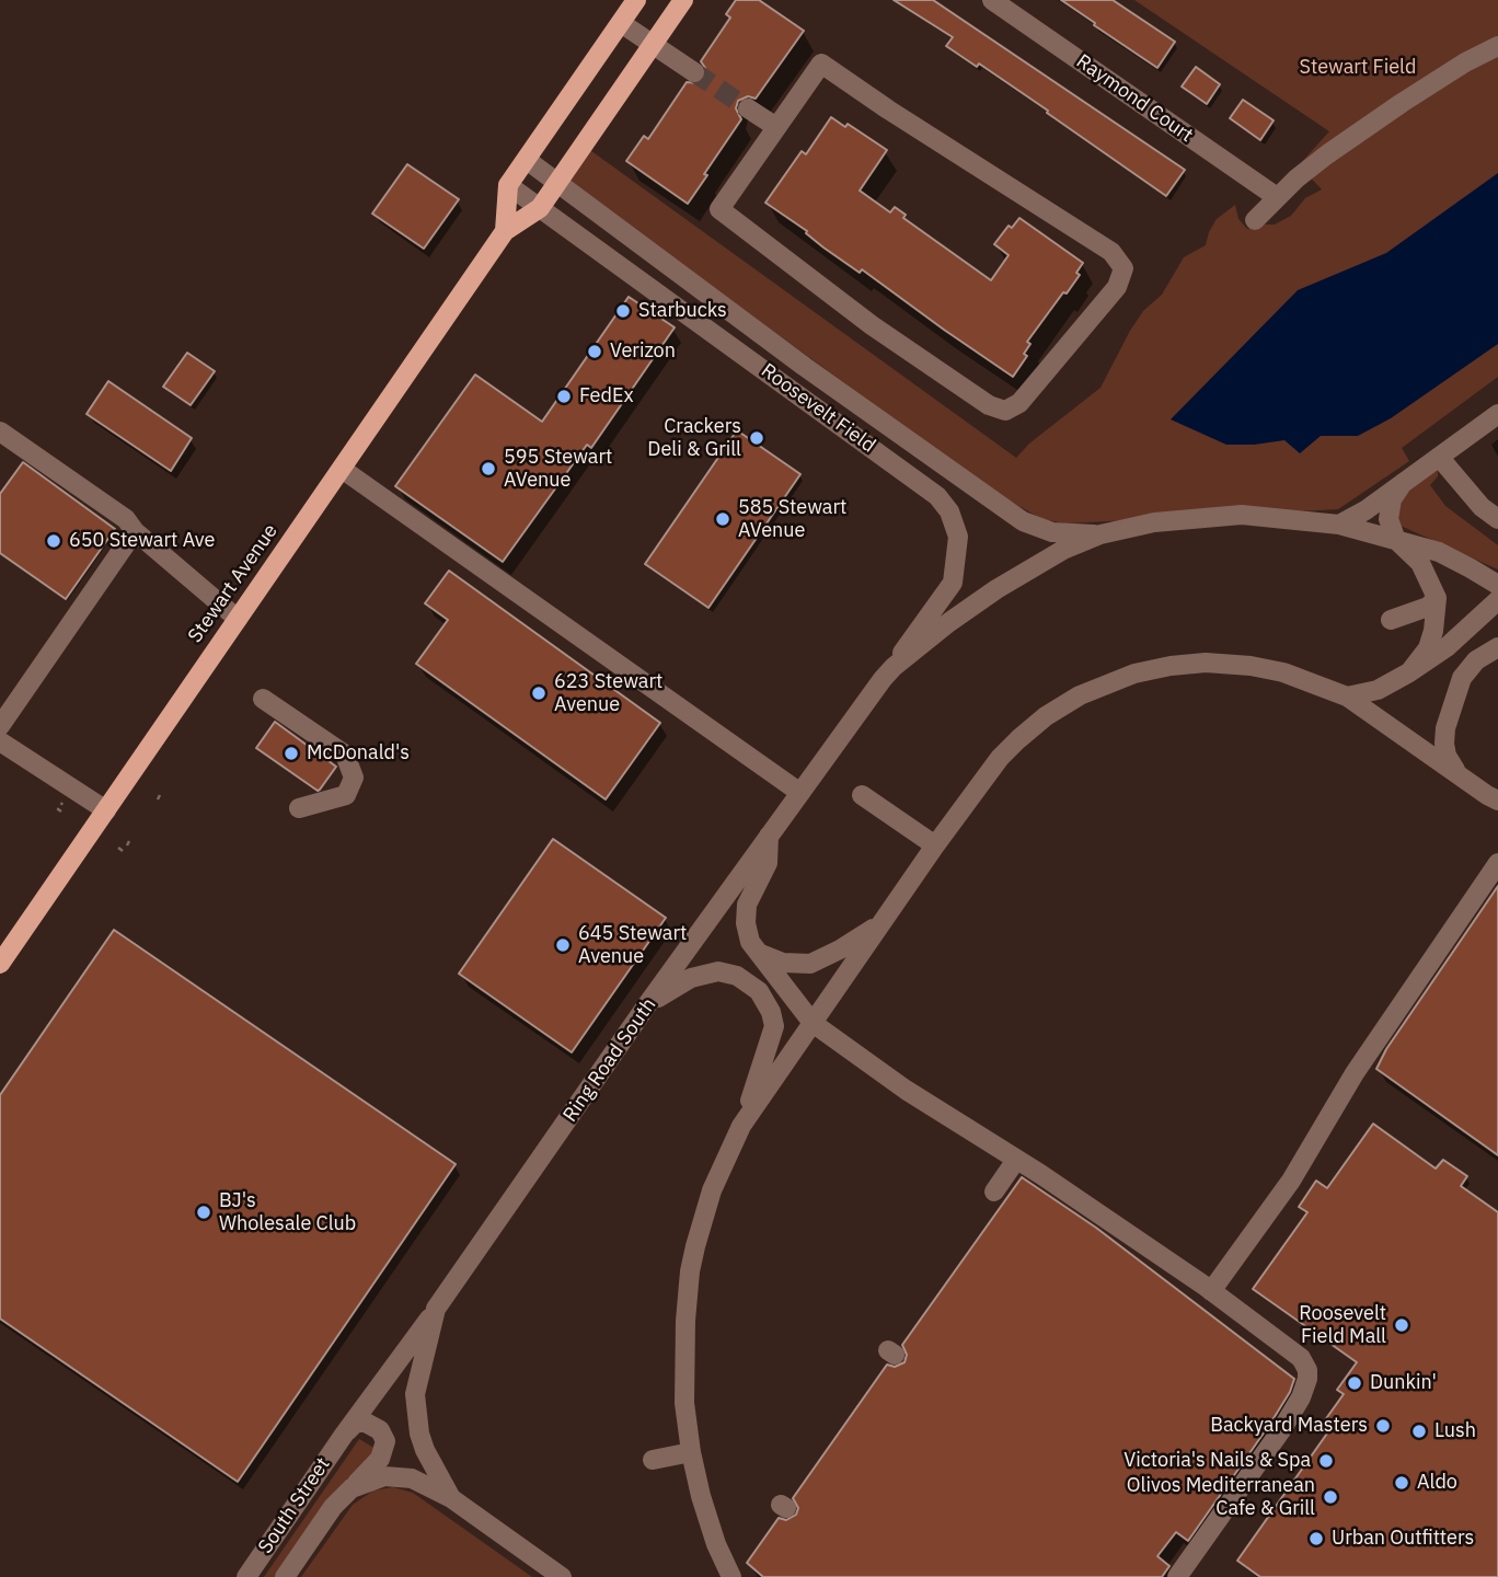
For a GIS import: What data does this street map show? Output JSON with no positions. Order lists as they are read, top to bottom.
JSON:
{
  "streets": {
    "main road": ["Stewart Avenue"],
    "street": [
      "Raymond Court",
      "Roosevelt Field",
      "Ring Road South",
      "South Street"
    ]
  },
  "crossings": [
    ["Roosevelt Field", "Stewart Avenue"],
    ["Roosevelt Field", "Ring Road South"],
    ["Ring Road South", "South Street"]
  ],
  "parks": ["Stewart Field"],
  "places": [
    "Starbucks",
    "Verizon",
    "FedEx",
    "Crackers Deli & Grill",
    "595 Stewart AVenue",
    "585 Stewart AVenue",
    "650 Stewart Ave",
    "623 Stewart Avenue",
    "McDonald's",
    "645 Stewart Avenue",
    "BJ's Wholesale Club",
    "Roosevelt Field Mall",
    "Dunkin'",
    "Backyard Masters",
    "Lush",
    "Victoria's Nails & Spa",
    "Aldo",
    "Olivos Mediterranean Cafe & Grill",
    "Urban Outfitters"
  ]
}
